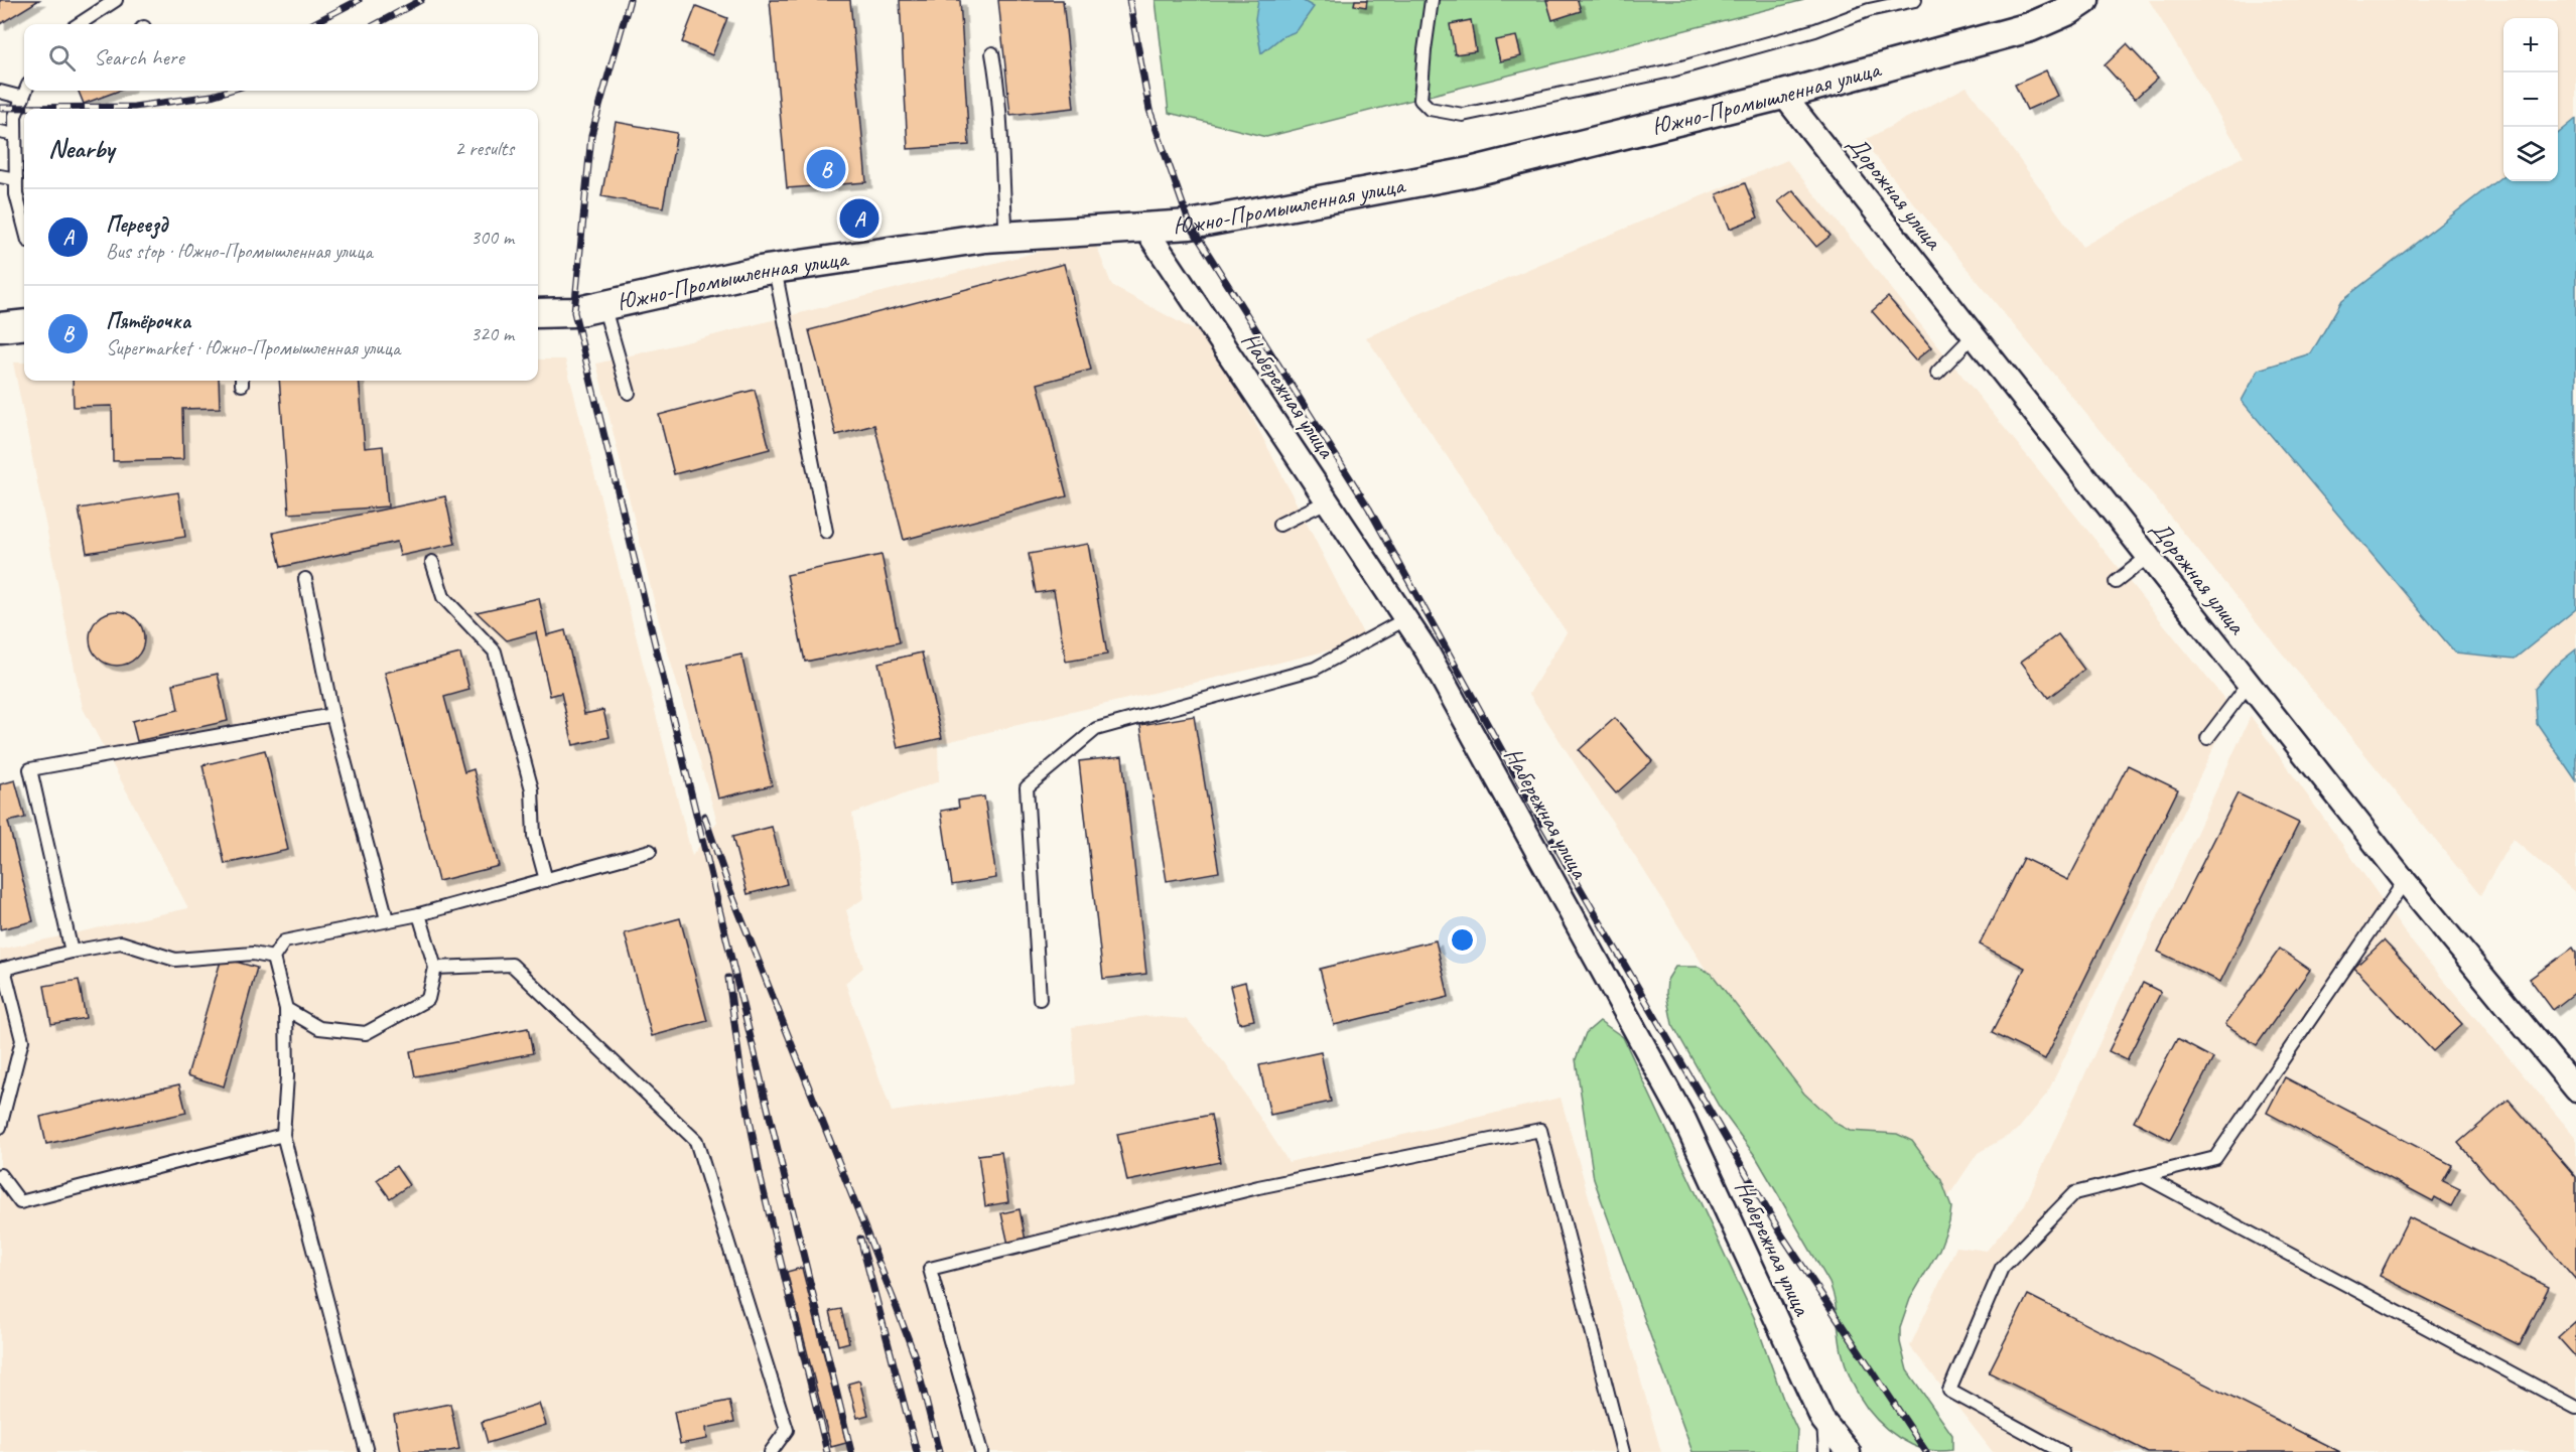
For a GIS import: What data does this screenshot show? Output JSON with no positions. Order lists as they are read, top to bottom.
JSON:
{
  "streets": {
    "street": ["Южно-Промышленная улица", "Дорожная улица", "Набережная улица"]
  },
  "crossings": [
    ["Южно-Промышленная улица", "Дорожная улица"],
    ["Южно-Промышленная улица", "Набережная улица"]
  ],
  "page": {
    "map_buttons": ["+", "−"],
    "search": "Search here",
    "heading": ["Nearby", "2 results"],
    "pins": ["B", "A"],
    "list": [
      {
        "mark": "A",
        "name": "Переезд",
        "note": "Bus stop · Южно-Промышленная улица",
        "value": "300 m"
      },
      {
        "mark": "B",
        "name": "Пятёрочка",
        "note": "Supermarket · Южно-Промышленная улица",
        "value": "320 m"
      }
    ]
  }
}
